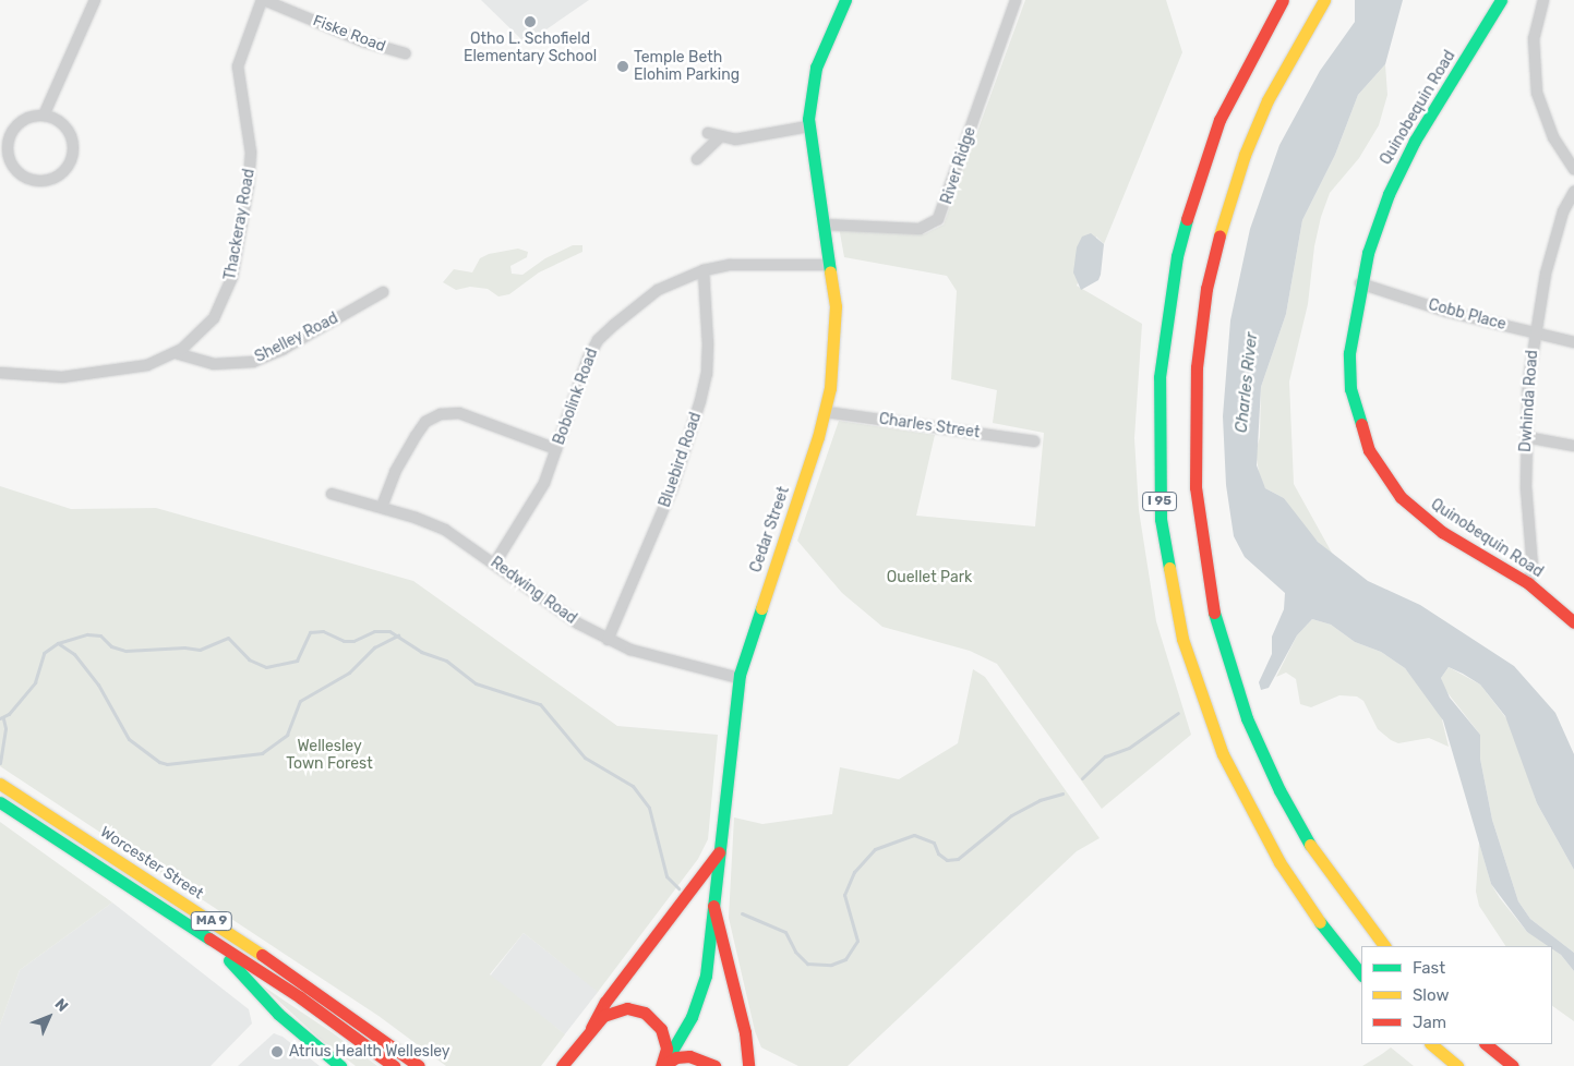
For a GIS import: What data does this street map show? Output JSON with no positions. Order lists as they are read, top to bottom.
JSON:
{
  "streets": {
    "main road": [
      "Quinobequin Road",
      "I 95",
      "Cedar Street",
      "Worcester Street",
      "MA 9"
    ],
    "street": [
      "Fiske Road",
      "River Ridge",
      "Thackeray Road",
      "Cobb Place",
      "Shelley Road",
      "Bobolink Road",
      "Dwhinda Road",
      "Charles Street",
      "Bluebird Road",
      "Redwing Road"
    ]
  },
  "crossings": [
    ["Fiske Road", "Thackeray Road"],
    ["Quinobequin Road", "Cobb Place"],
    ["Quinobequin Road", "Dwhinda Road"],
    ["River Ridge", "Cedar Street"],
    ["Thackeray Road", "Shelley Road"],
    ["Cobb Place", "Dwhinda Road"],
    ["Bobolink Road", "Bluebird Road"],
    ["Bobolink Road", "Cedar Street"],
    ["Bobolink Road", "Redwing Road"],
    ["Charles Street", "Cedar Street"],
    ["Bluebird Road", "Redwing Road"],
    ["Cedar Street", "Redwing Road"]
  ],
  "water": ["Charles River"],
  "parks": ["Ouellet Park", "Wellesley Town Forest"],
  "places": ["Otho L. Schofield Elementary School", "Temple Beth Elohim Parking", "Atrius Health Wellesley"],
  "legend": ["Fast", "Slow", "Jam"],
  "north": "top right"
}
